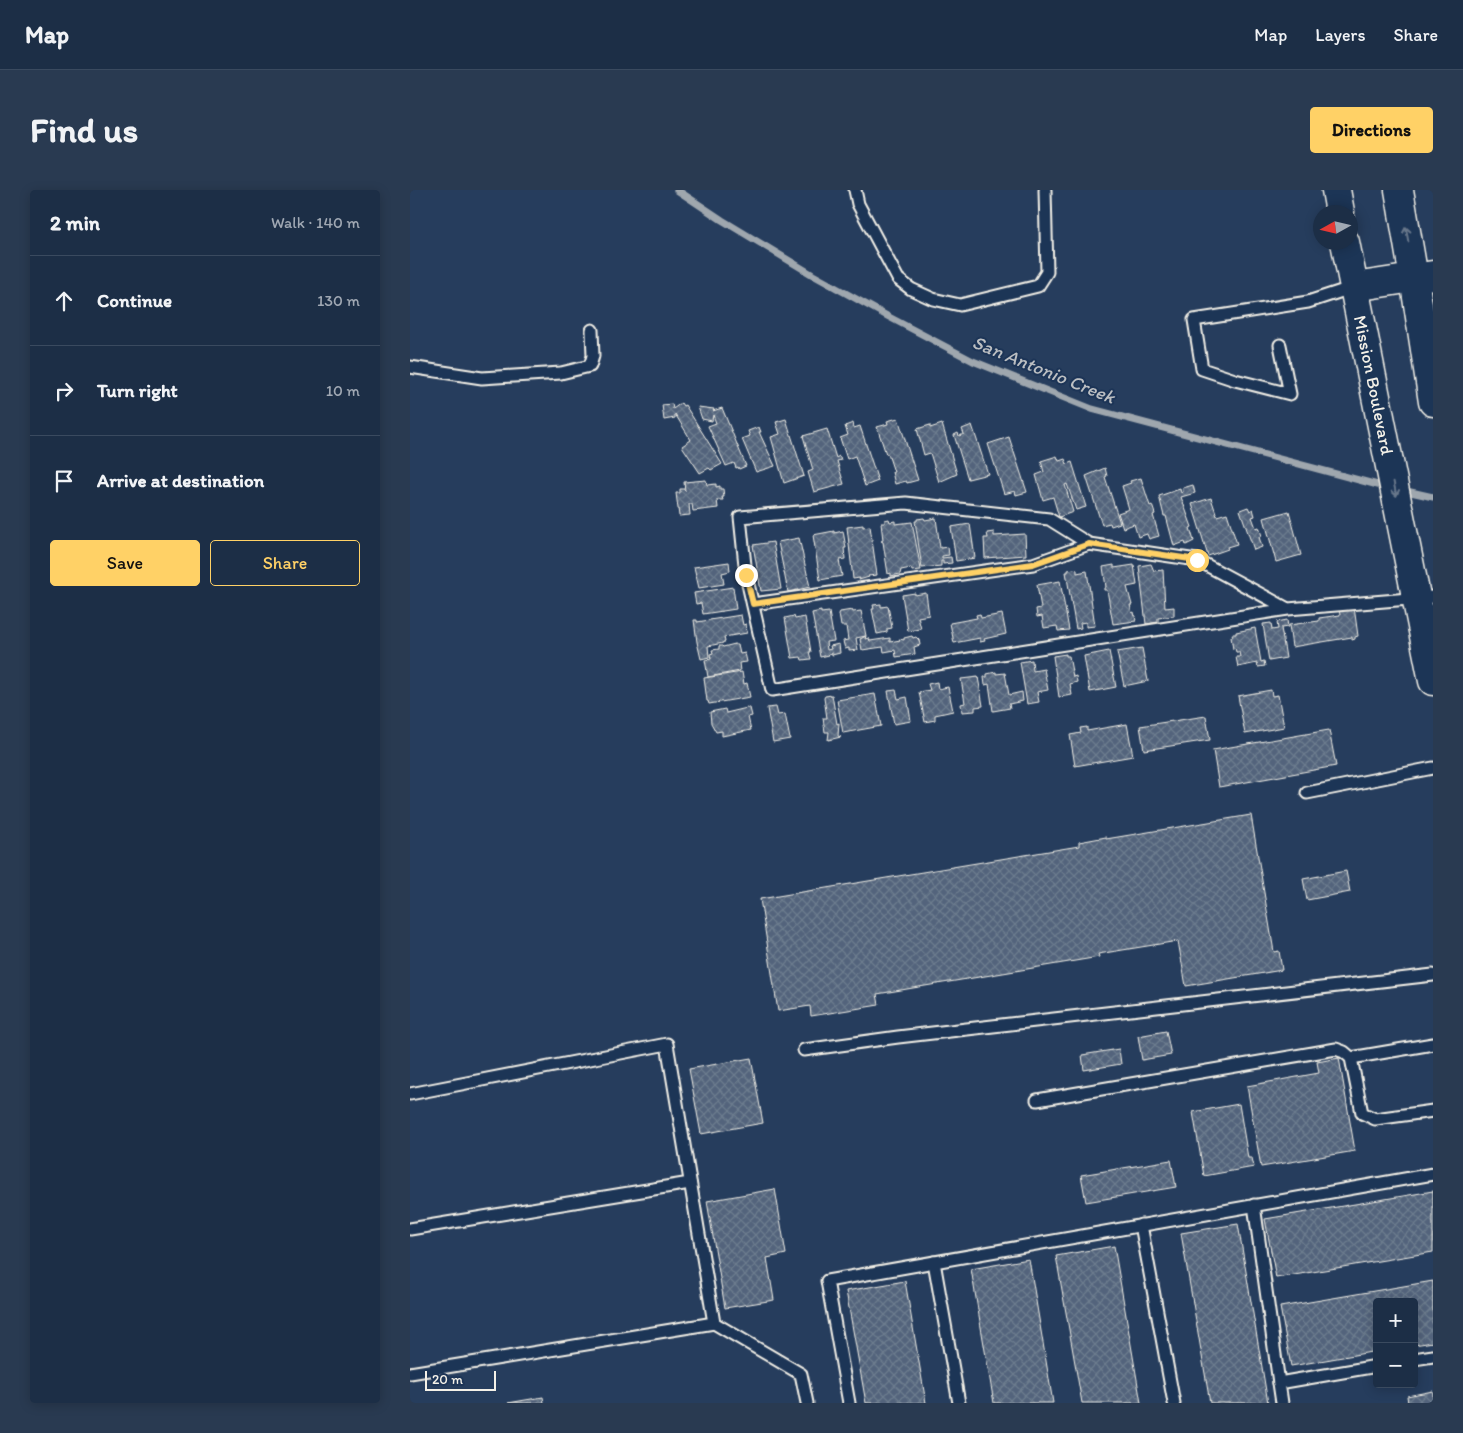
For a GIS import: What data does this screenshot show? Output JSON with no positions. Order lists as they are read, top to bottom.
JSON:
{
  "streets": {
    "main road": ["Mission Boulevard"]
  },
  "water": ["San Antonio Creek"],
  "scale_bar": "20 m",
  "north": "left",
  "page": {
    "header": "Map",
    "nav": ["Map", "Layers", "Share"],
    "buttons": [
      "Directions",
      ["Save", "Share"]
    ],
    "title": "Find us",
    "heading": ["2 min", "Walk · 140 m"],
    "list": [
      ["Continue", "130 m"],
      ["Turn right", "10 m"],
      "Arrive at destination"
    ],
    "map_buttons": ["+", "−"],
    "scale": "20 m"
  }
}
